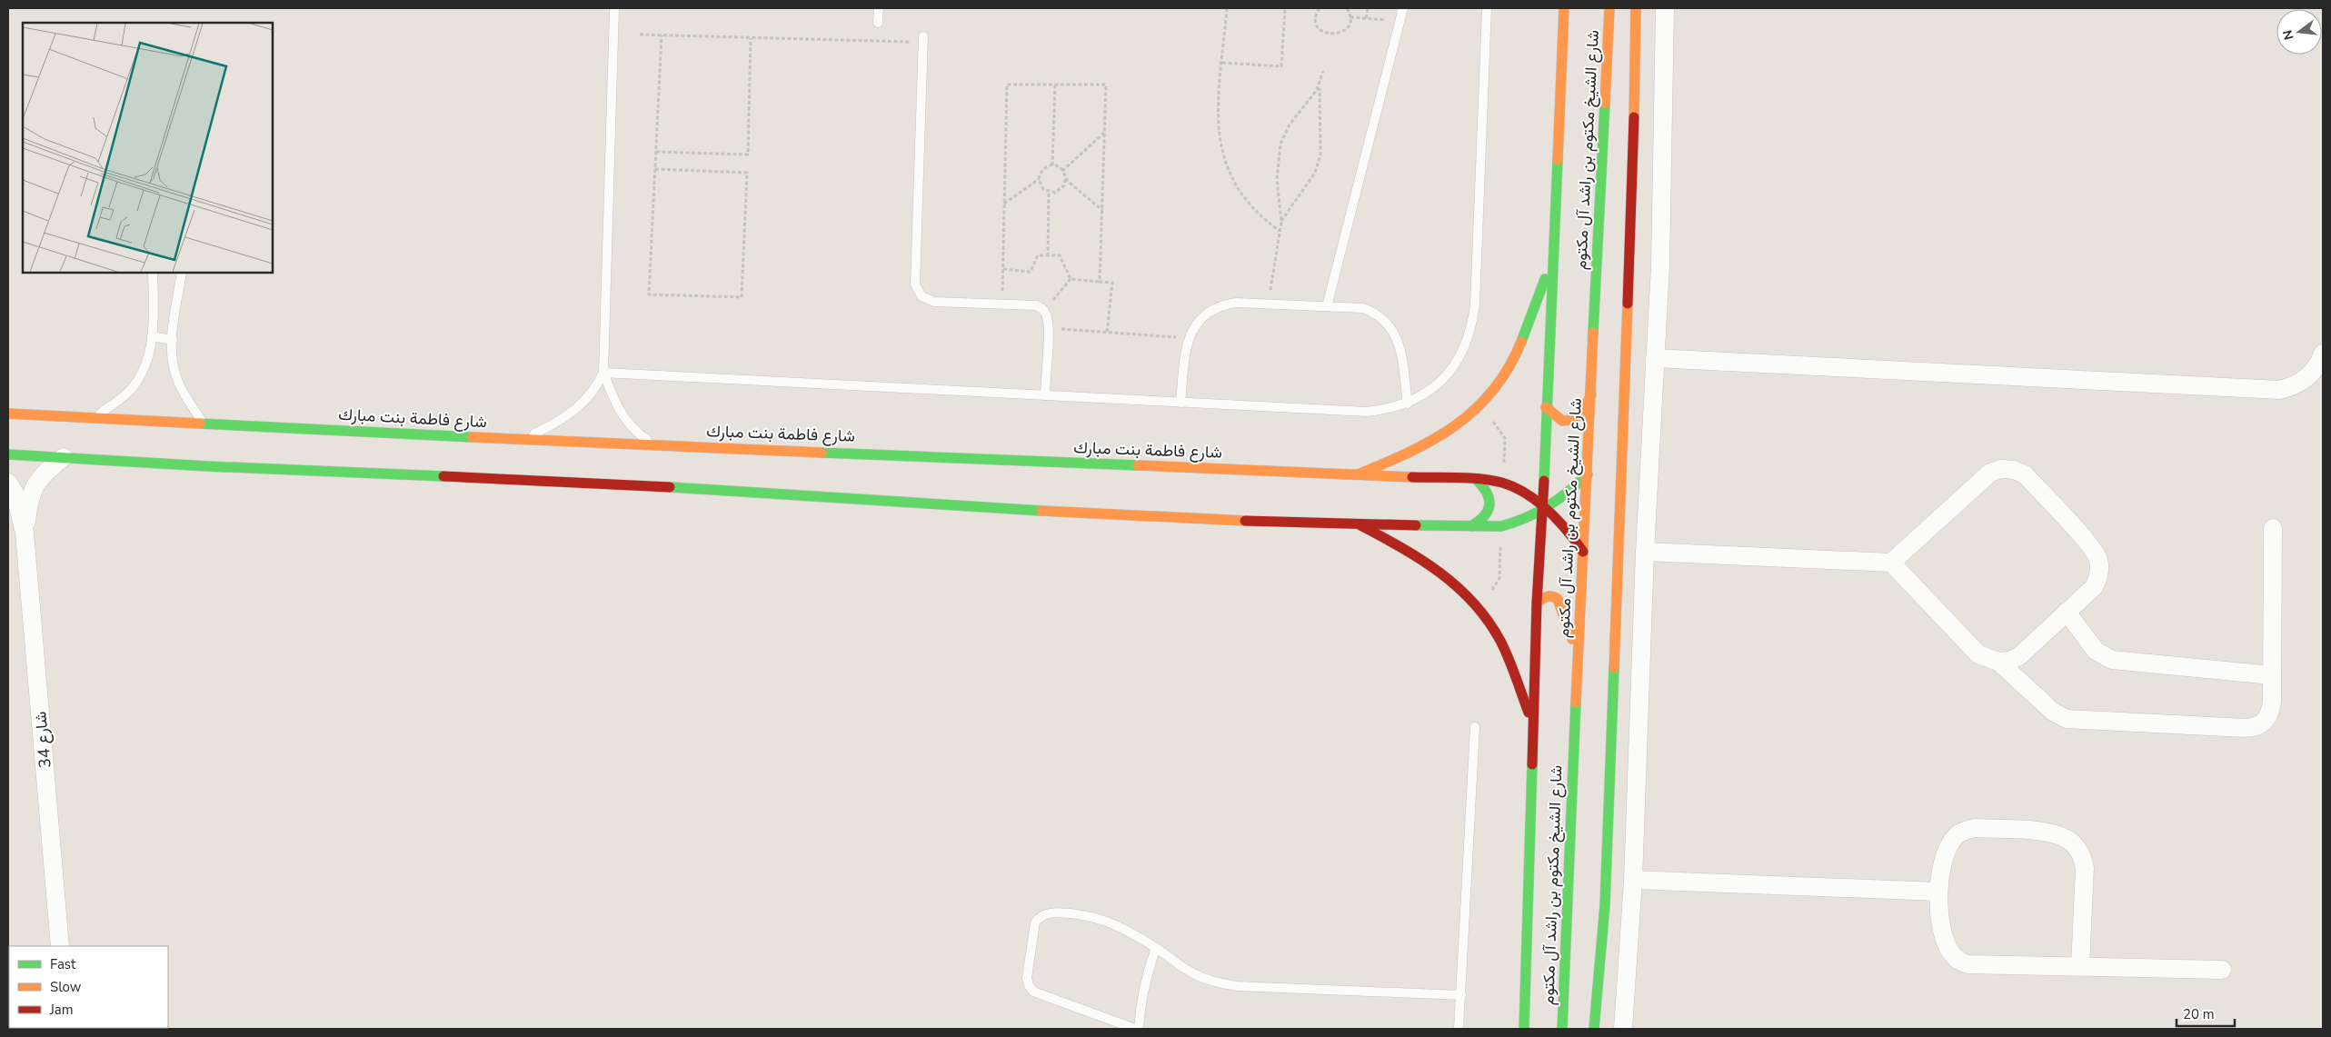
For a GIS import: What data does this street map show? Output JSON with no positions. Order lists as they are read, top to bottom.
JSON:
{
  "streets": {
    "main road": ["شارع الشيخ مكتوم بن راشد آل مكتوم", "شارع فاطمة بنت مبارك"],
    "street": ["شارع 34"]
  },
  "crossings": [
    ["شارع الشيخ مكتوم بن راشد آل مكتوم", "شارع فاطمة بنت مبارك"]
  ],
  "legend": ["Fast", "Slow", "Jam"],
  "scale_bar": "20 m",
  "north": "left"
}
